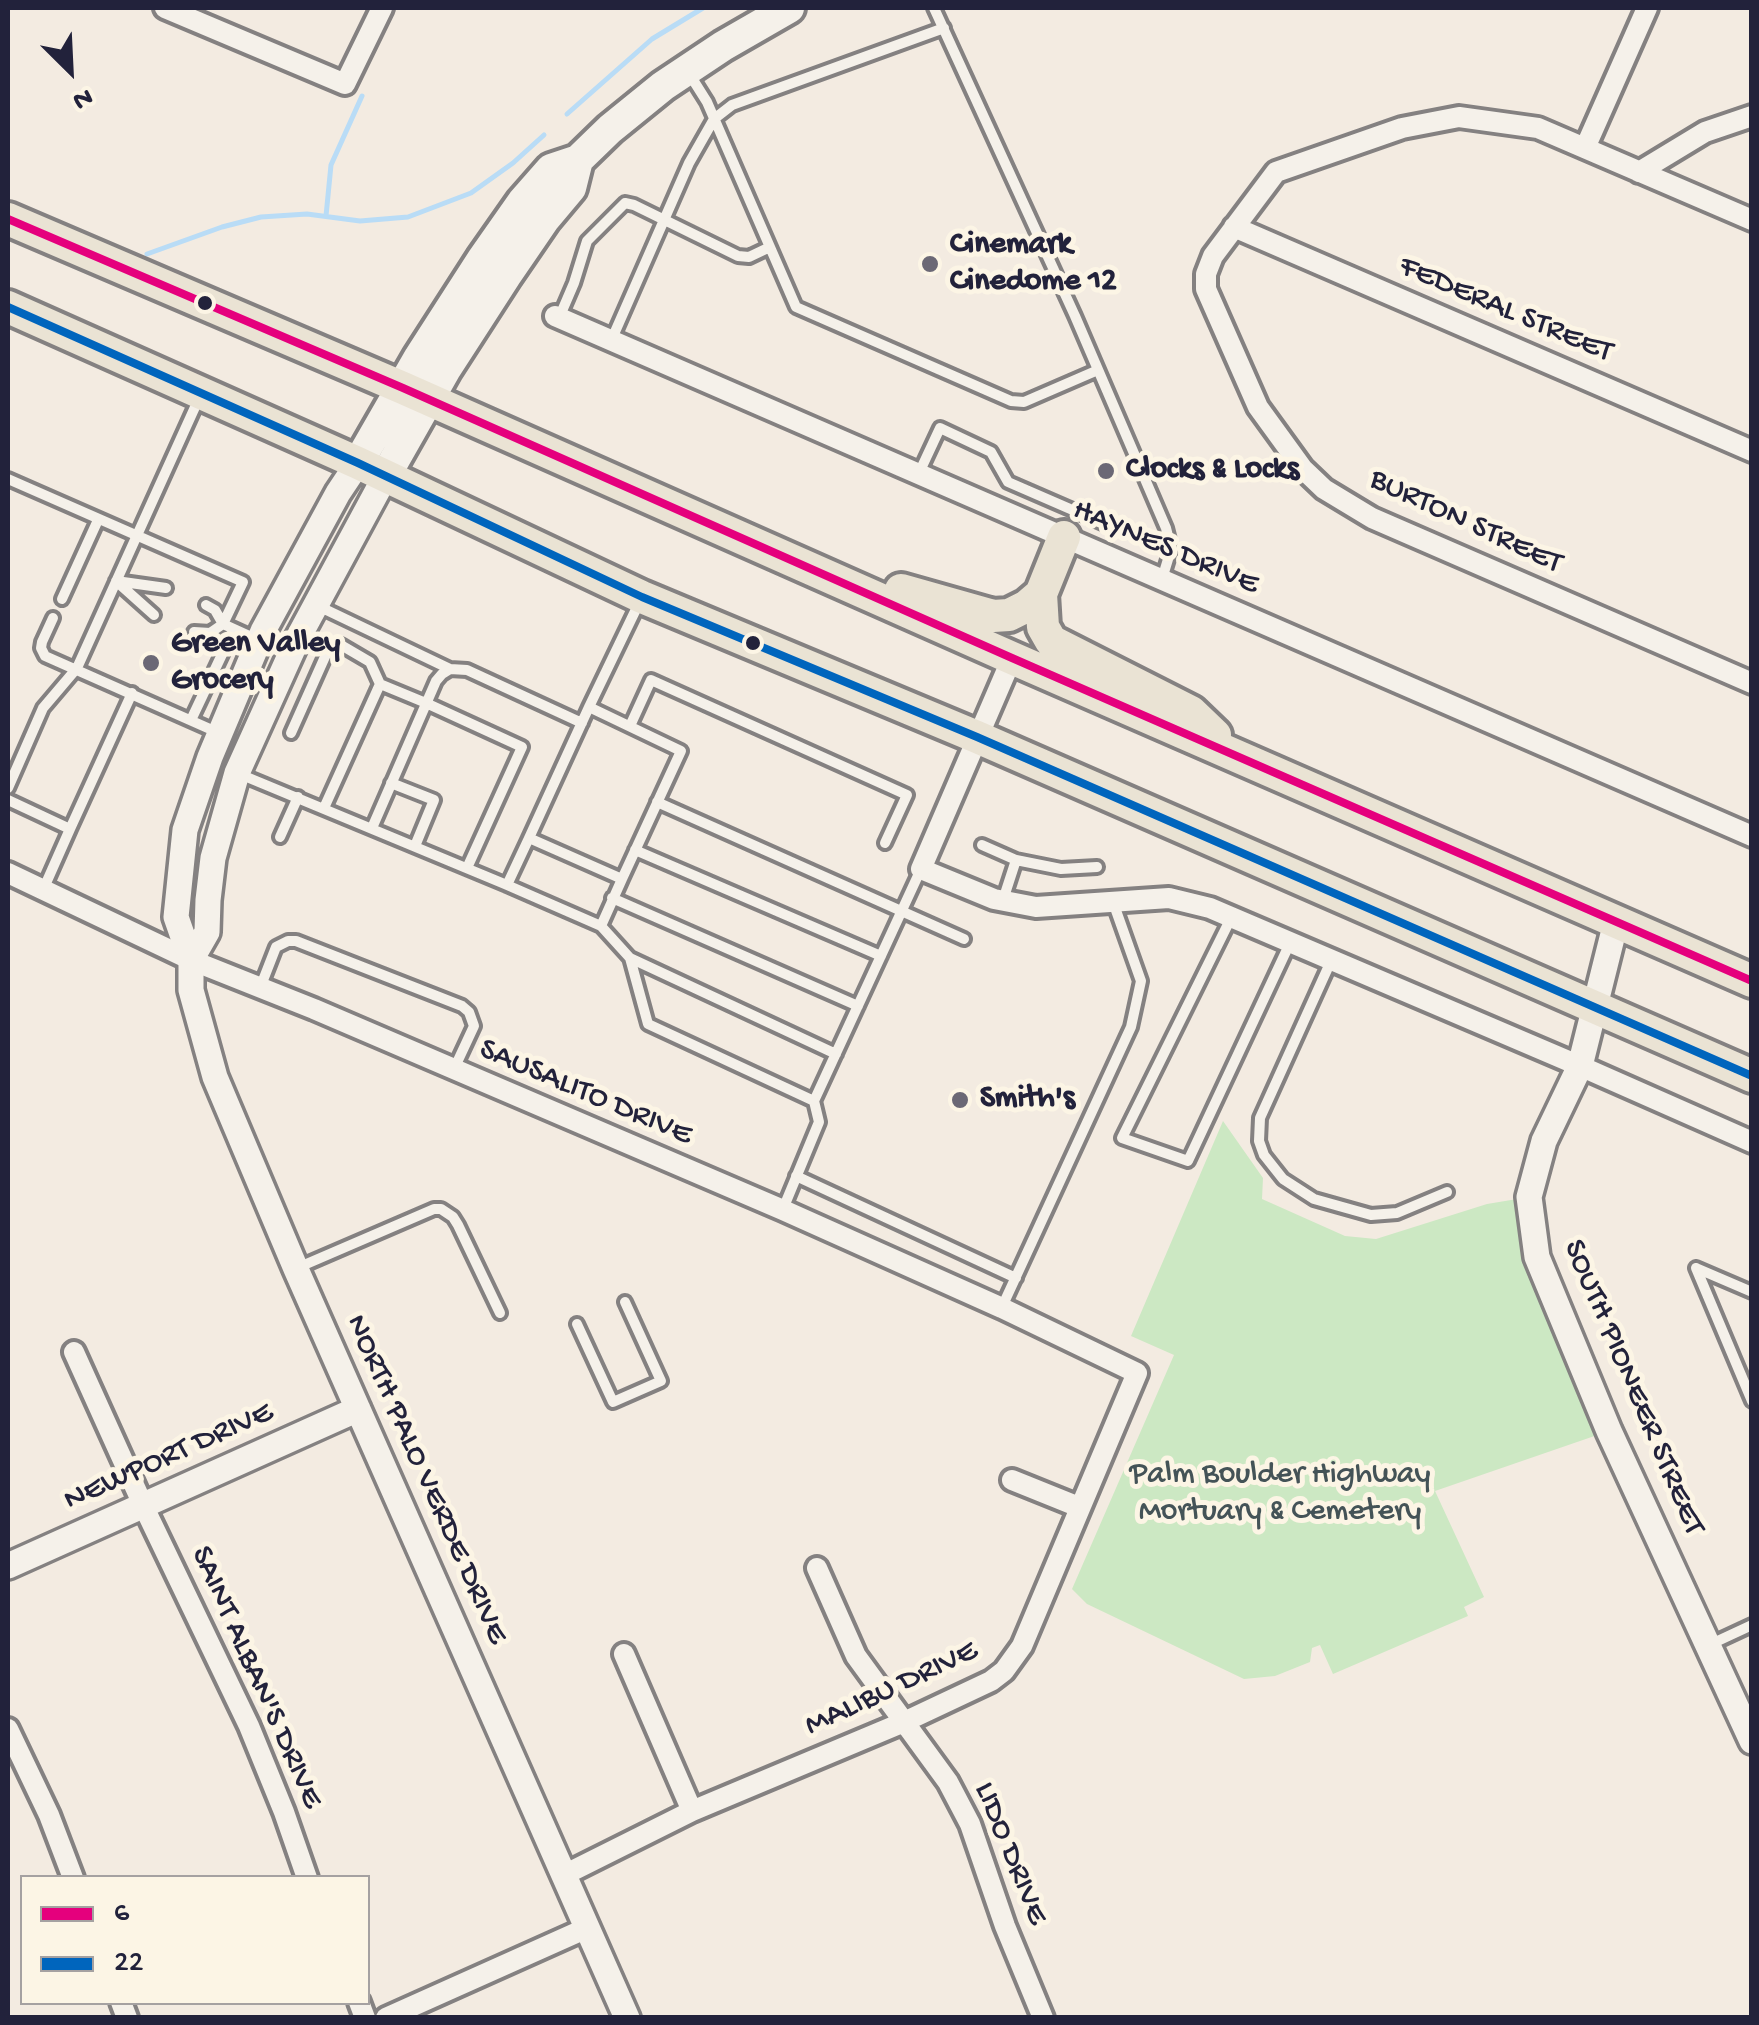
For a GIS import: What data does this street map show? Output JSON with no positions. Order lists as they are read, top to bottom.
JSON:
{
  "streets": {
    "street": [
      "FEDERAL STREET",
      "BURTON STREET",
      "HAYNES DRIVE",
      "SAUSALITO DRIVE",
      "SOUTH PIONEER STREET",
      "NEWPORT DRIVE",
      "NORTH PALO VERDE DRIVE",
      "SAINT ALBAN'S DRIVE",
      "MALIBU DRIVE",
      "LIDO DRIVE"
    ]
  },
  "crossings": [
    ["FEDERAL STREET", "BURTON STREET"],
    ["SAUSALITO DRIVE", "NORTH PALO VERDE DRIVE"],
    ["SAUSALITO DRIVE", "MALIBU DRIVE"],
    ["NEWPORT DRIVE", "NORTH PALO VERDE DRIVE"],
    ["NEWPORT DRIVE", "SAINT ALBAN'S DRIVE"],
    ["NORTH PALO VERDE DRIVE", "MALIBU DRIVE"],
    ["MALIBU DRIVE", "LIDO DRIVE"]
  ],
  "parks": ["Palm Boulder Highway Mortuary & Cemetery"],
  "places": [
    "Cinemark Cinedome 12",
    "Clocks & Locks",
    "Green Valley Grocery",
    "Smith's"
  ],
  "lines": ["transit line 6", "transit line 22"],
  "legend": ["6", "22"],
  "north": "bottom right"
}
